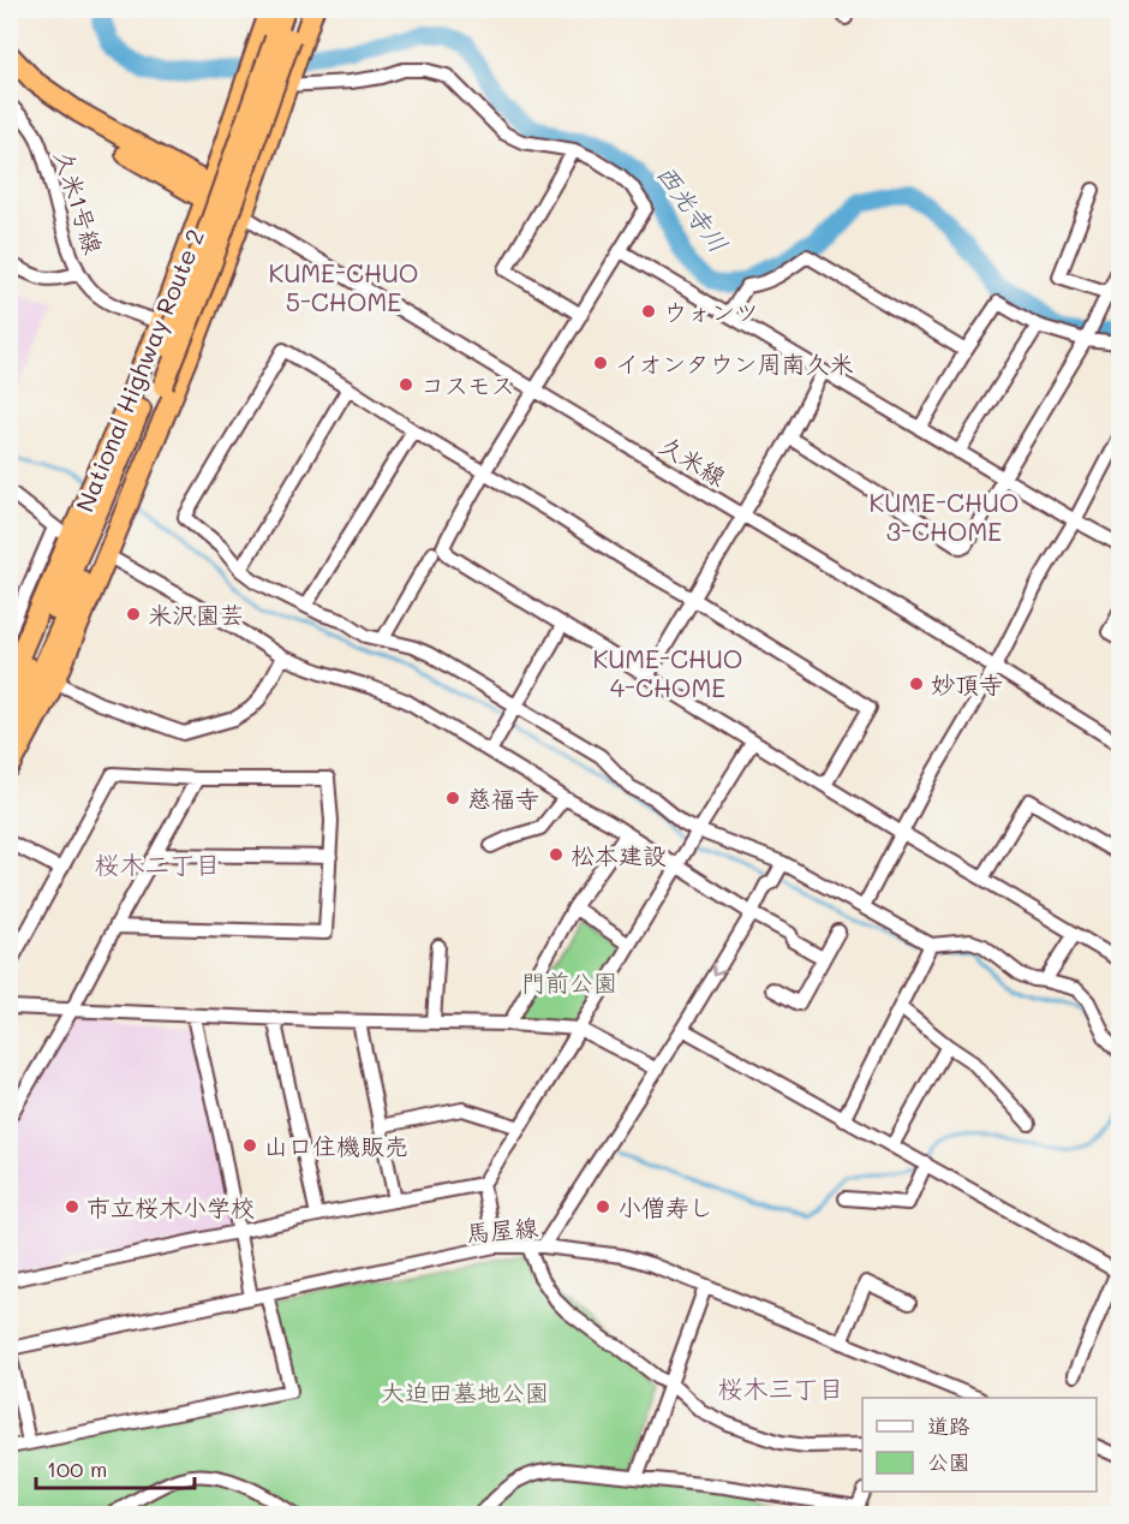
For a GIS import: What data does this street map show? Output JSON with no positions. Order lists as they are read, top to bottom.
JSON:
{
  "streets": {
    "highway": ["National Highway Route 2"],
    "street": ["久米1号線", "久米線", "馬屋線"]
  },
  "districts": [
    "KUME-CHUO 5-CHOME",
    "KUME-CHUO 3-CHOME",
    "KUME-CHUO 4-CHOME",
    "桜木二丁目",
    "桜木三丁目"
  ],
  "water": ["西光寺川"],
  "parks": ["門前公園", "大迫田墓地公園"],
  "places": [
    "ウォンツ",
    "イオンタウン周南久米",
    "コスモス",
    "米沢園芸",
    "妙頂寺",
    "慈福寺",
    "松本建設",
    "山口住機販売",
    "市立桜木小学校",
    "小僧寿し"
  ],
  "legend": ["道路", "公園"],
  "scale_bar": "100 m"
}
